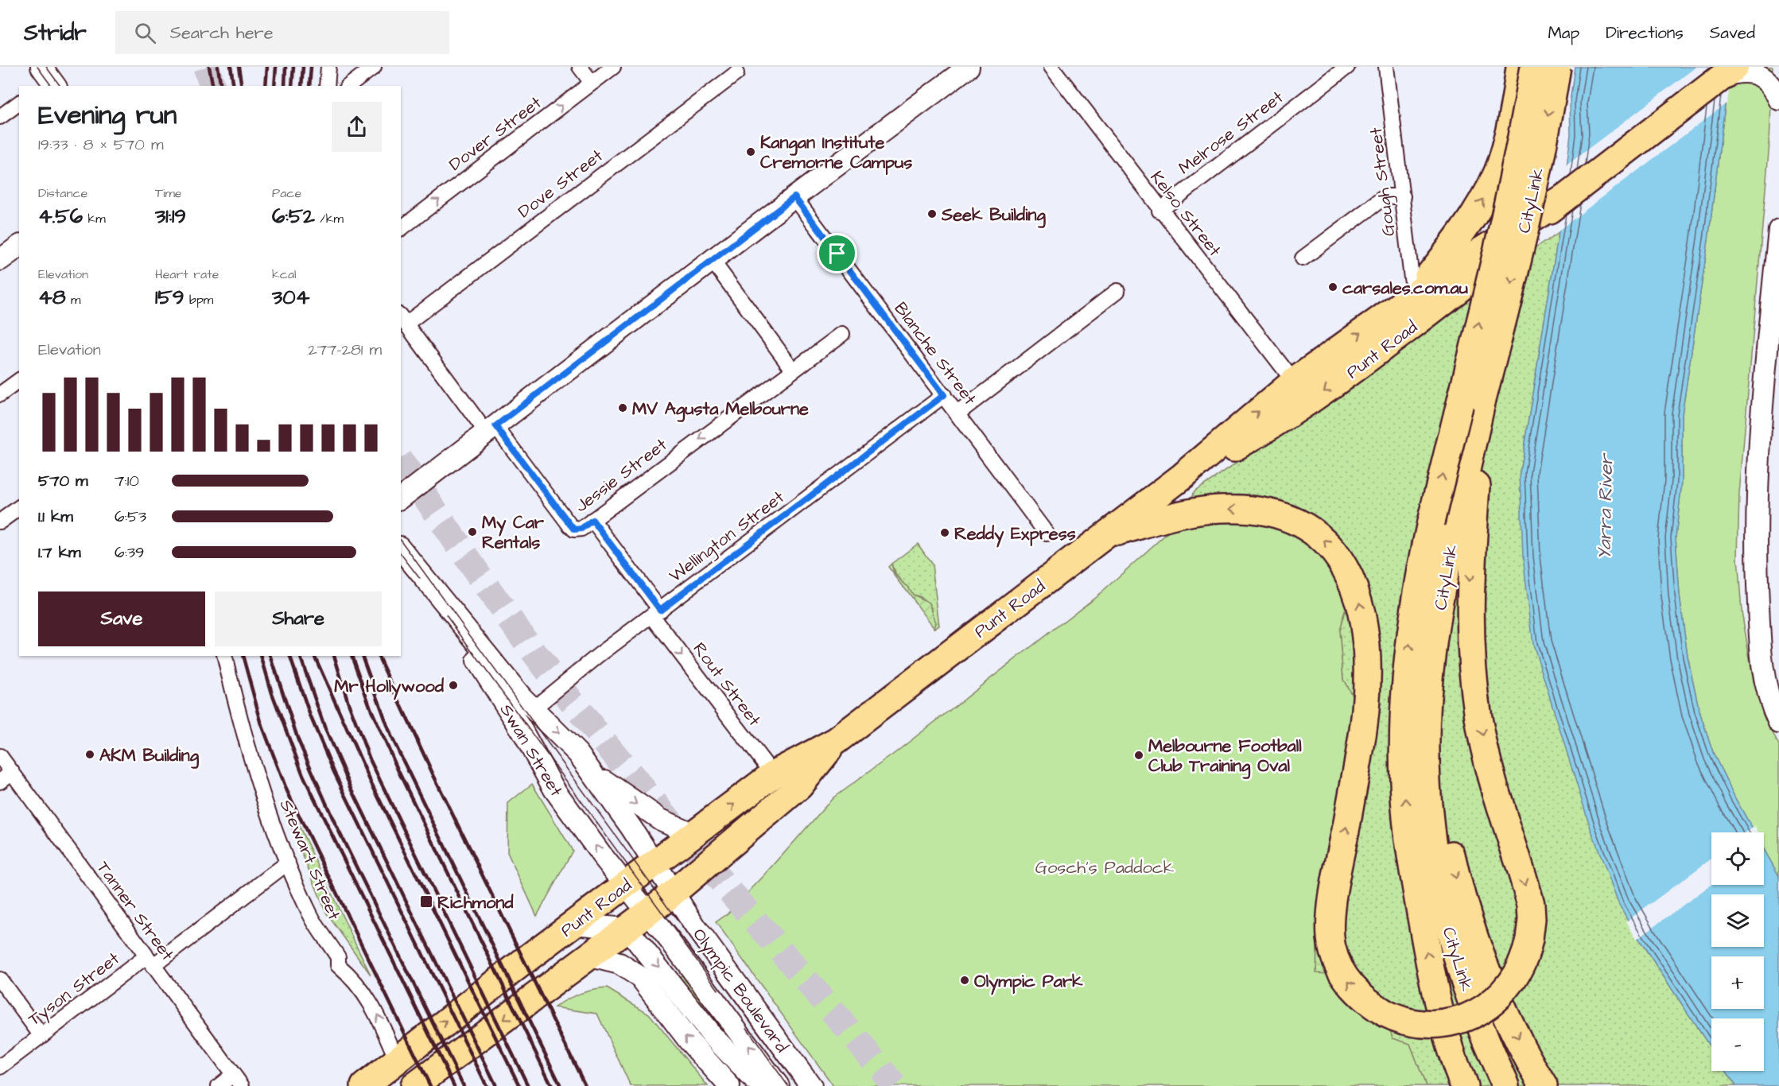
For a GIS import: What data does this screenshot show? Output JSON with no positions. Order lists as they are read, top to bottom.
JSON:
{
  "streets": {
    "highway": ["CityLink", "Punt Road"],
    "main road": ["Swan Street", "Olympic Boulevard"],
    "street": [
      "Melrose Street",
      "Dover Street",
      "Gough Street",
      "Dove Street",
      "Kelso Street",
      "Blanche Street",
      "Jessie Street",
      "Wellington Street",
      "Rout Street",
      "Stewart Street",
      "Tanner Street",
      "Tyson Street"
    ]
  },
  "crossings": [
    ["Melrose Street", "Kelso Street"],
    ["Gough Street", "Punt Road"],
    ["Kelso Street", "Punt Road"],
    ["Punt Road", "Rout Street"],
    ["Punt Road", "Swan Street"],
    ["Punt Road", "Stewart Street"],
    ["Punt Road", "Olympic Boulevard"],
    ["Blanche Street", "Wellington Street"],
    ["Jessie Street", "Rout Street"],
    ["Wellington Street", "Rout Street"],
    ["Wellington Street", "Swan Street"],
    ["Swan Street", "Olympic Boulevard"],
    ["Stewart Street", "Tyson Street"],
    ["Tanner Street", "Tyson Street"]
  ],
  "one_way": [
    "Dover Street",
    "Jessie Street",
    "Rout Street",
    "Stewart Street"
  ],
  "water": ["Yarra River"],
  "parks": ["Gosch's Paddock"],
  "places": {
    "other": [
      "Kangan Institute Cremorne Campus",
      "Seek Building",
      "carsales.com.au",
      "MV Agusta Melbourne",
      "My Car Rentals",
      "Reddy Express",
      "Mr Hollywood",
      "AKM Building",
      "Melbourne Football Club Training Oval",
      "Olympic Park"
    ],
    "transit": ["Richmond"]
  },
  "page": {
    "header": "Stridr",
    "search": "Search here",
    "nav": ["Map", "Directions", "Saved"],
    "heading": ["Evening run", "19:33 · 8 × 570 m"],
    "stats": [
      ["Distance", "4.56 km"],
      ["Time", "31:19"],
      ["Pace", "6:52 /km"],
      ["Elevation", "48 m"],
      ["Heart rate", "159 bpm"],
      ["kcal", "304"]
    ],
    "chart": ["Elevation", "277–281 m"],
    "list": [
      {
        "name": "570 m",
        "note": "7:10"
      },
      {
        "name": "1.1 km",
        "note": "6:53"
      },
      {
        "name": "1.7 km",
        "note": "6:39"
      }
    ],
    "buttons": ["Save", "Share"],
    "map_buttons": ["+", "−"]
  }
}
